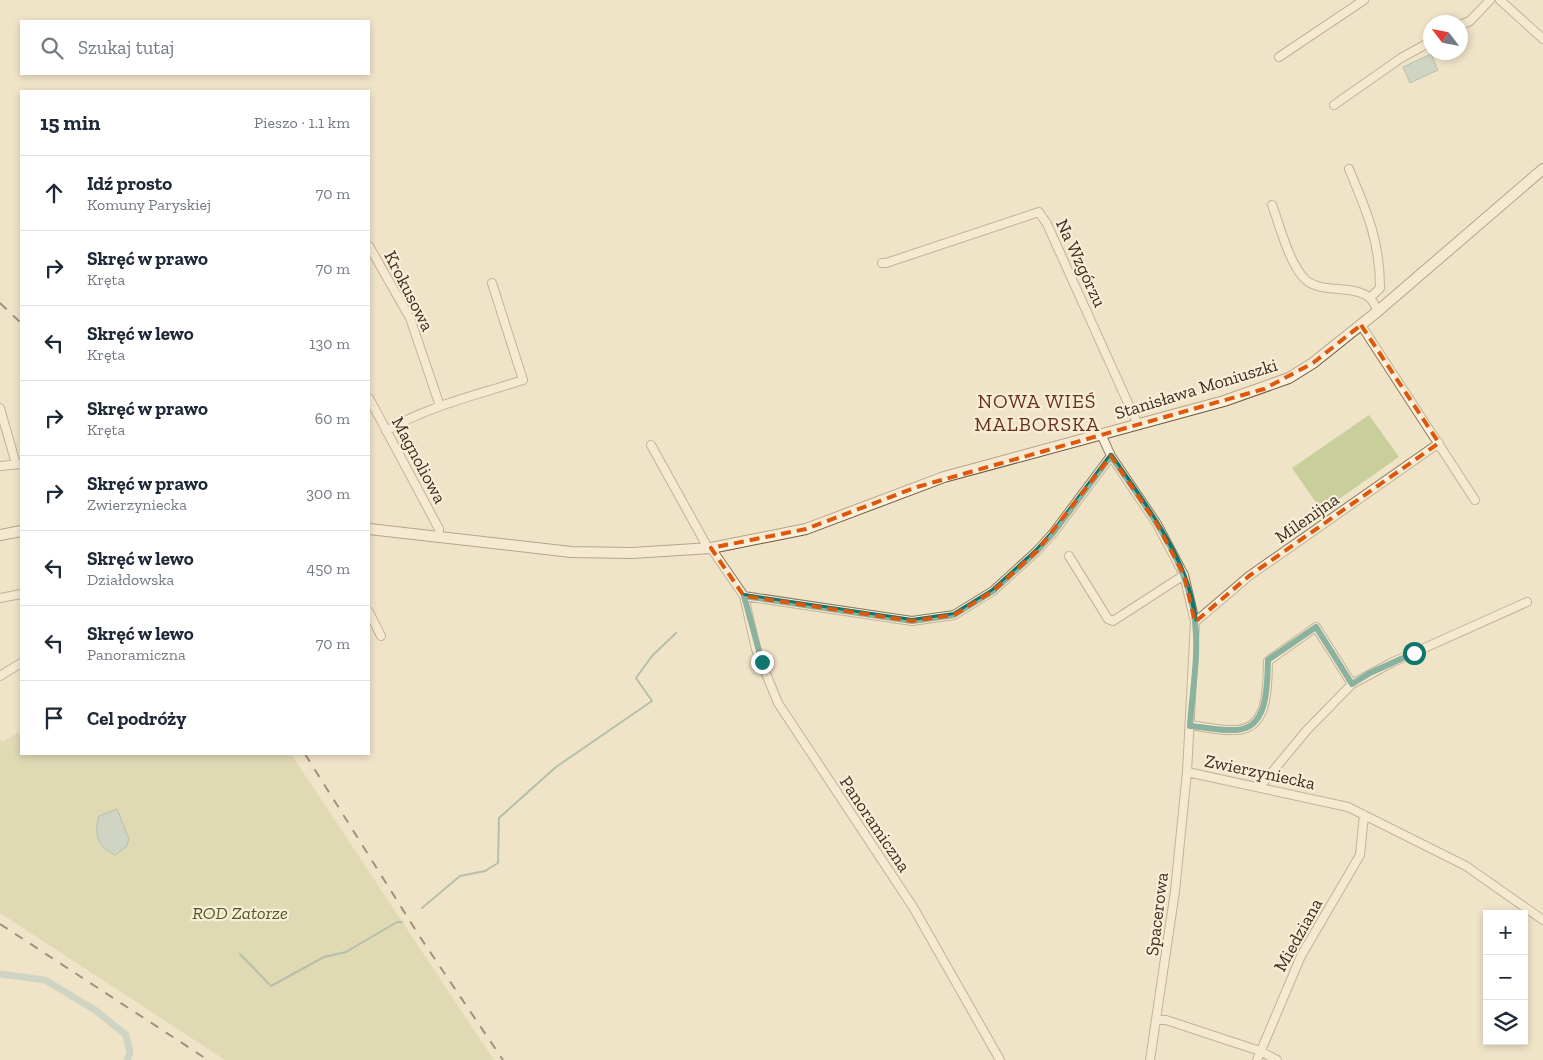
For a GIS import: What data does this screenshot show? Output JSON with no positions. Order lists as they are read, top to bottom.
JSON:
{
  "streets": {
    "main road": ["Stanisława Moniuszki"],
    "street": [
      "Na Wzgórzu",
      "Krokusowa",
      "Magnoliowa",
      "Milenijna",
      "Zwierzyniecka",
      "Panoramiczna",
      "Spacerowa",
      "Miedziana"
    ]
  },
  "crossings": [
    ["Na Wzgórzu", "Stanisława Moniuszki"],
    ["Stanisława Moniuszki", "Magnoliowa"],
    ["Stanisława Moniuszki", "Zwierzyniecka"],
    ["Milenijna", "Zwierzyniecka"],
    ["Zwierzyniecka", "Spacerowa"],
    ["Zwierzyniecka", "Miedziana"]
  ],
  "districts": ["NOWA WIEŚ MALBORSKA"],
  "parks": ["ROD Zatorze"],
  "north": "top left",
  "page": {
    "search": "Szukaj tutaj",
    "heading": ["15 min", "Pieszo · 1.1 km"],
    "list": [
      ["Idź prosto", "Komuny Paryskiej", "70 m"],
      ["Skręć w prawo", "Kręta", "70 m"],
      ["Skręć w lewo", "Kręta", "130 m"],
      ["Skręć w prawo", "Kręta", "60 m"],
      ["Skręć w prawo", "Zwierzyniecka", "300 m"],
      ["Skręć w lewo", "Działdowska", "450 m"],
      ["Skręć w lewo", "Panoramiczna", "70 m"],
      "Cel podróży"
    ],
    "map_buttons": ["+", "−"]
  }
}
